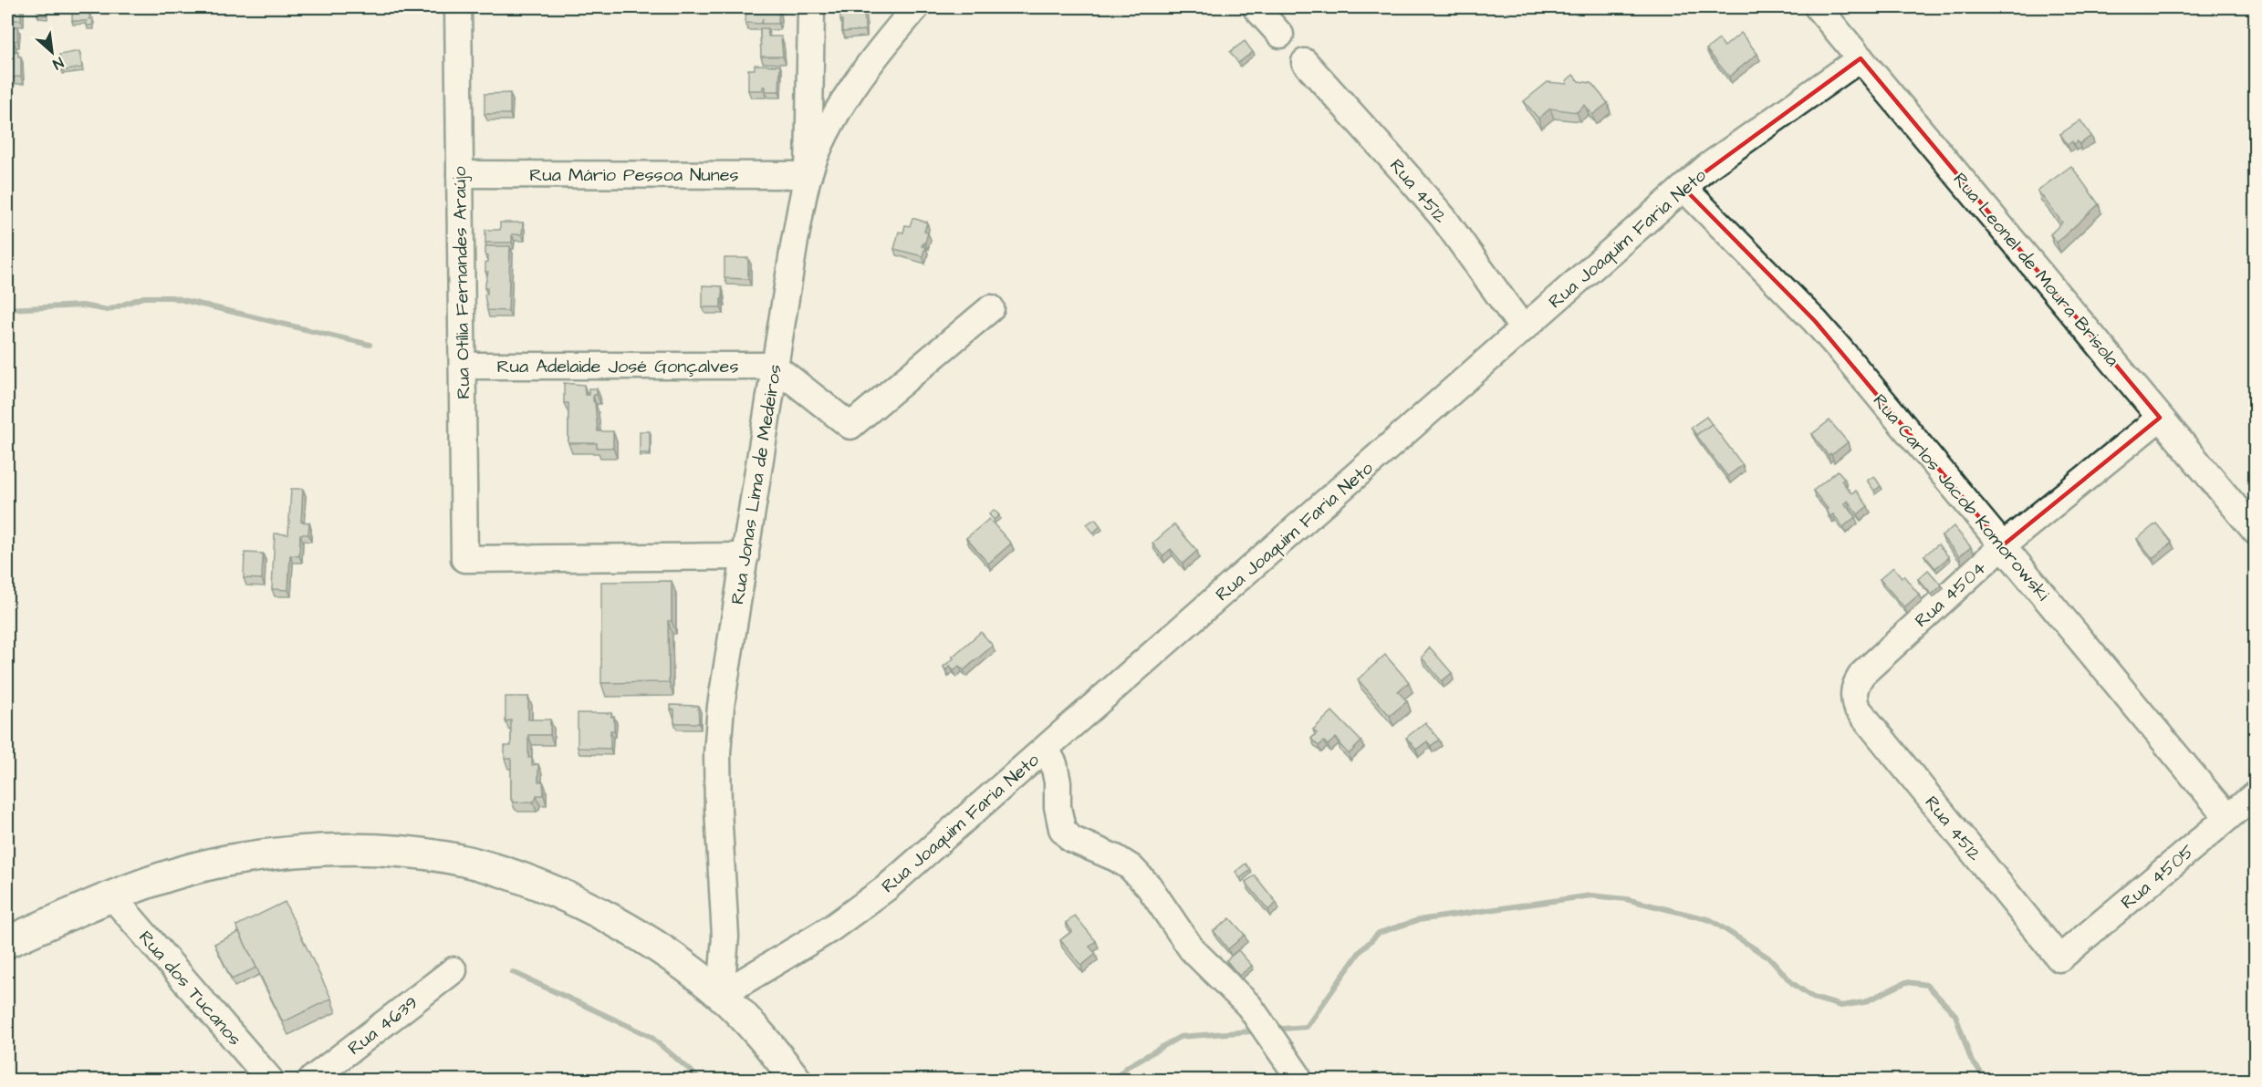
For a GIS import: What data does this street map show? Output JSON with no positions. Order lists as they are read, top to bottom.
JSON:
{
  "streets": {
    "street": [
      "Rua Mário Pessoa Nunes",
      "Rua 4512",
      "Rua Joaquim Faria Neto",
      "Rua Leonel de Moura Brisola",
      "Rua Otília Fernandes Araújo",
      "Rua Adelaide José Gonçalves",
      "Rua Jonas Lima de Medeiros",
      "Rua Carlos Jacob Komorowski",
      "Rua 4504",
      "Rua 4505",
      "Rua dos Tucanos",
      "Rua 4639"
    ]
  },
  "crossings": [
    ["Rua Mário Pessoa Nunes", "Rua Otília Fernandes Araújo"],
    ["Rua Mário Pessoa Nunes", "Rua Jonas Lima de Medeiros"],
    ["Rua 4512", "Rua Joaquim Faria Neto"],
    ["Rua 4512", "Rua 4504"],
    ["Rua 4512", "Rua 4505"],
    ["Rua Joaquim Faria Neto", "Rua Leonel de Moura Brisola"],
    ["Rua Joaquim Faria Neto", "Rua Jonas Lima de Medeiros"],
    ["Rua Joaquim Faria Neto", "Rua Carlos Jacob Komorowski"],
    ["Rua Leonel de Moura Brisola", "Rua 4504"],
    ["Rua Otília Fernandes Araújo", "Rua Adelaide José Gonçalves"],
    ["Rua Otília Fernandes Araújo", "Rua Jonas Lima de Medeiros"],
    ["Rua Adelaide José Gonçalves", "Rua Jonas Lima de Medeiros"],
    ["Rua Carlos Jacob Komorowski", "Rua 4504"],
    ["Rua Carlos Jacob Komorowski", "Rua 4505"]
  ],
  "north": "bottom right"
}
